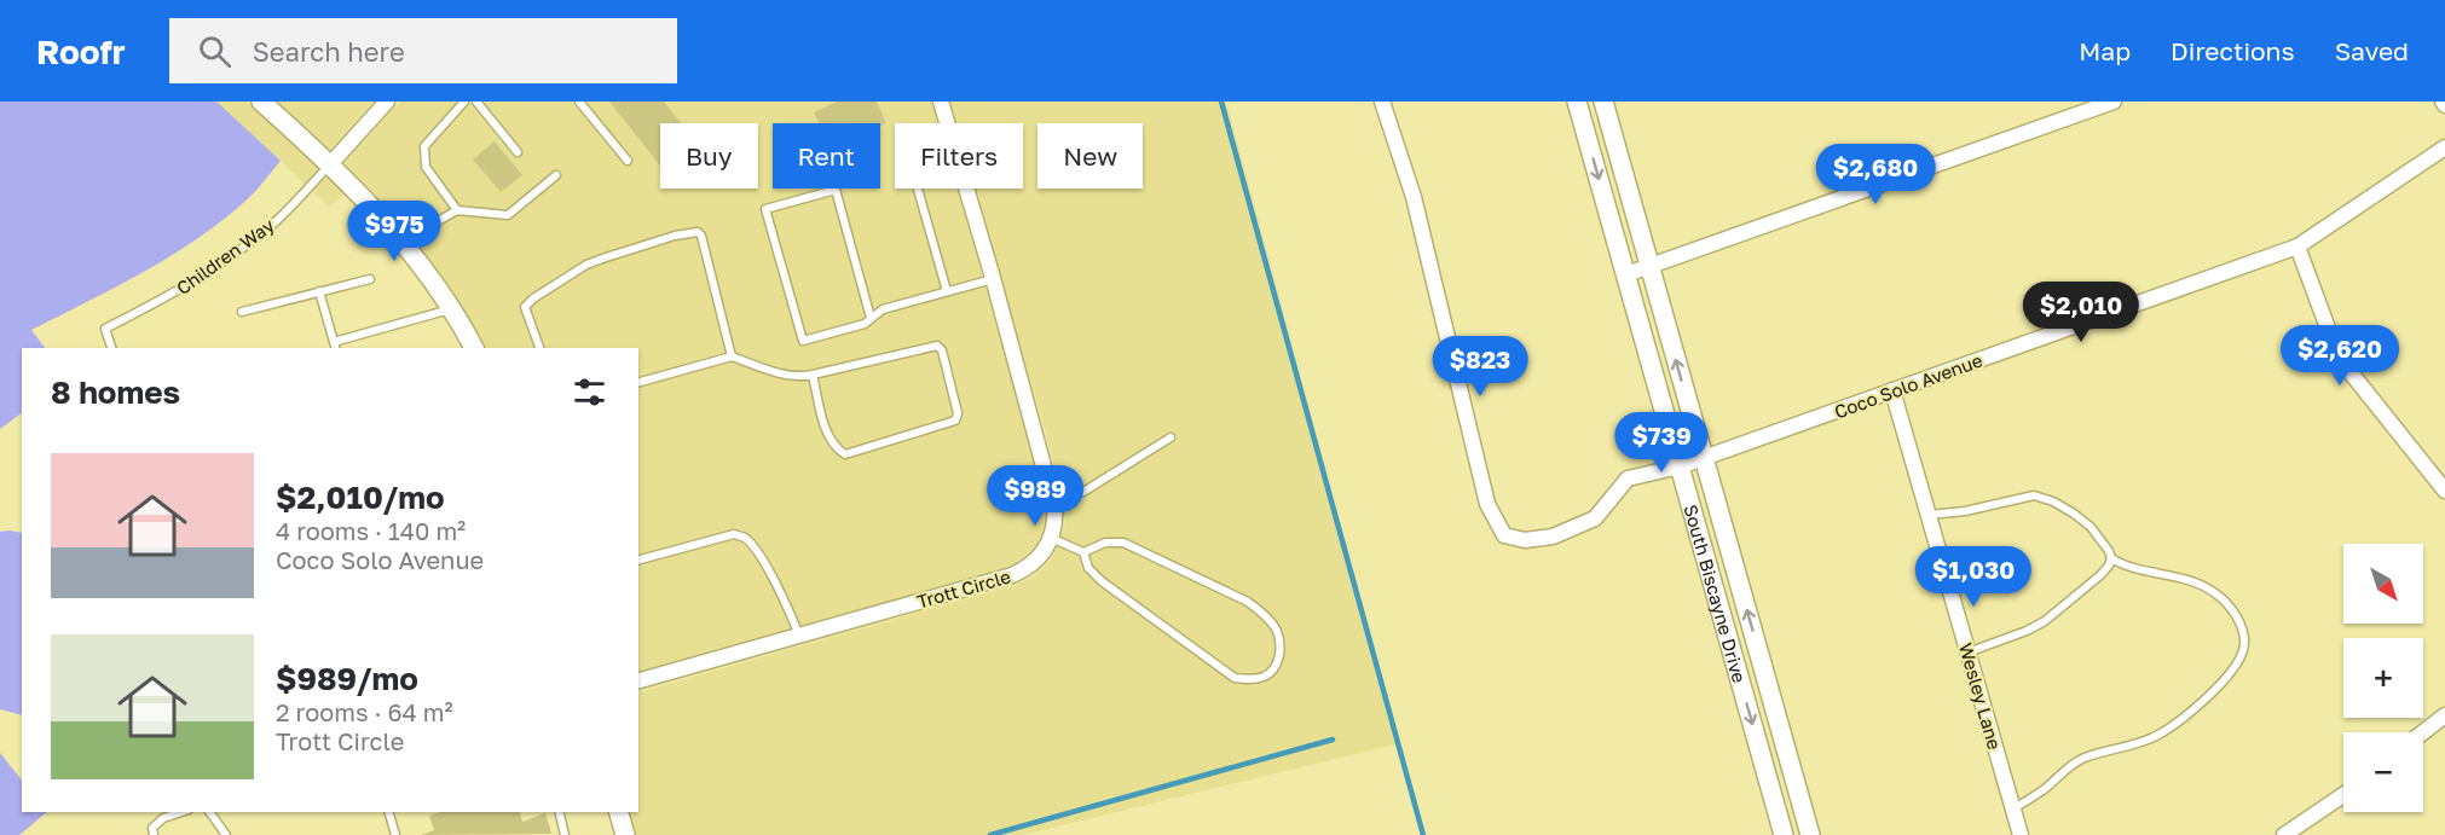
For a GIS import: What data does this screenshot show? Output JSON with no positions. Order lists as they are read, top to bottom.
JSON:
{
  "streets": {
    "street": [
      "Coco Solo Avenue",
      "Trott Circle",
      "South Biscayne Drive",
      "Wesley Lane"
    ],
    "lane": ["Children Way"]
  },
  "crossings": [
    ["Coco Solo Avenue", "South Biscayne Drive"],
    ["Coco Solo Avenue", "Wesley Lane"]
  ],
  "north": "bottom right",
  "page": {
    "header": "Roofr",
    "search": "Search here",
    "nav": ["Map", "Directions", "Saved"],
    "chip": [
      "Buy",
      "Rent",
      "Filters",
      "New"
    ],
    "price": [
      "$2,680",
      "$975",
      "$2,010",
      "$2,620",
      "$823",
      "$739",
      "$989",
      "$1,030"
    ],
    "heading": "8 homes",
    "list": [
      {
        "name": "$2,010/mo",
        "note": "4 rooms · 140 m² · Coco Solo Avenue"
      },
      {
        "name": "$989/mo",
        "note": "2 rooms · 64 m² · Trott Circle"
      }
    ],
    "map_buttons": ["+", "−"]
  }
}
